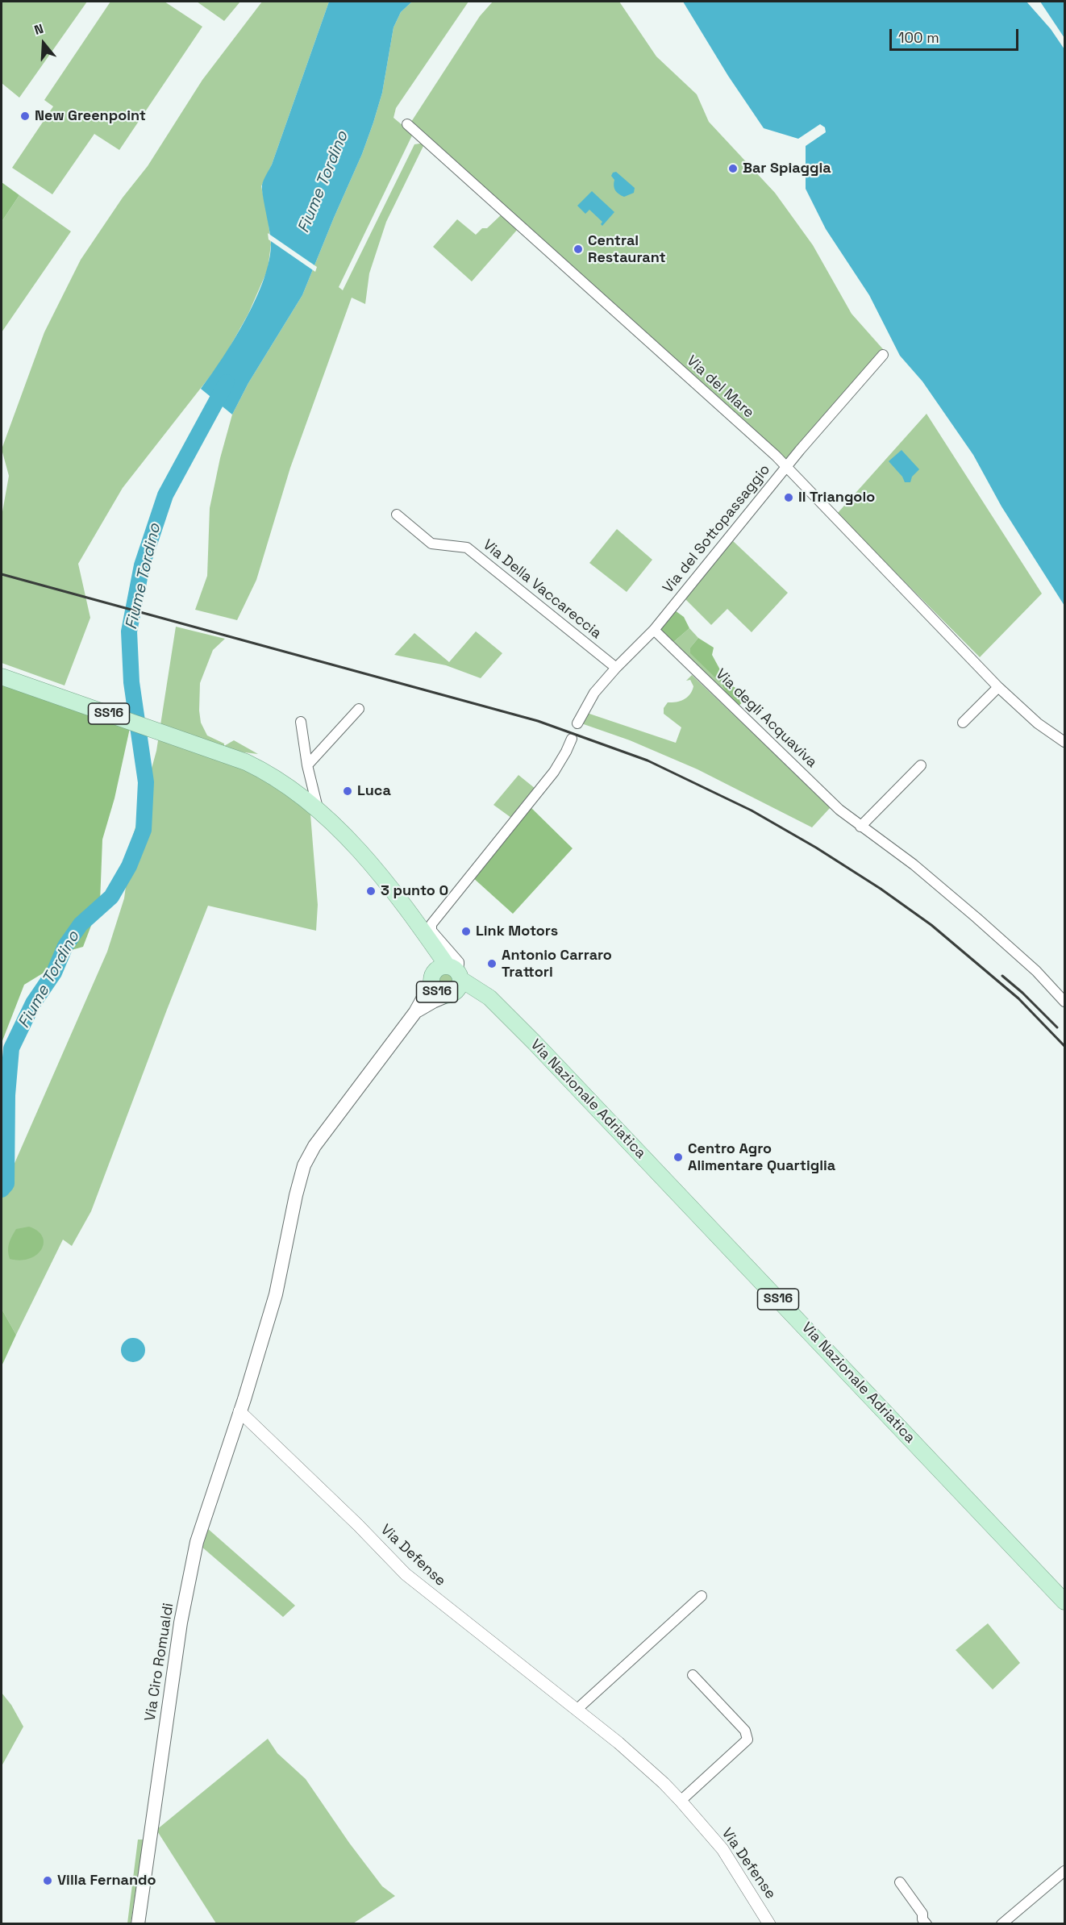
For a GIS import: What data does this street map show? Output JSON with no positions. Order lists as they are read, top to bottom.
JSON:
{
  "streets": {
    "main road": ["SS16", "Via Nazionale Adriatica", "Via Ciro Romualdi"],
    "street": [
      "Via del Mare",
      "Via del Sottopassaggio",
      "Via Della Vaccareccia",
      "Via degli Acquaviva",
      "Via Defense"
    ]
  },
  "crossings": [
    ["Via del Mare", "Via del Sottopassaggio"],
    ["Via del Sottopassaggio", "Via Della Vaccareccia"],
    ["Via del Sottopassaggio", "Via degli Acquaviva"],
    ["SS16", "Via Nazionale Adriatica"],
    ["SS16", "Via Ciro Romualdi"],
    ["Via Nazionale Adriatica", "Via Ciro Romualdi"],
    ["Via Defense", "Via Ciro Romualdi"]
  ],
  "water": ["Fiume Tordino"],
  "places": [
    "New Greenpoint",
    "Bar Spiaggia",
    "Central Restaurant",
    "Il Triangolo",
    "Luca",
    "3 punto 0",
    "Link Motors",
    "Antonio Carraro Trattori",
    "Centro Agro Alimentare Quartiglia",
    "Villa Fernando"
  ],
  "scale_bar": "100 m",
  "north": "top"
}
